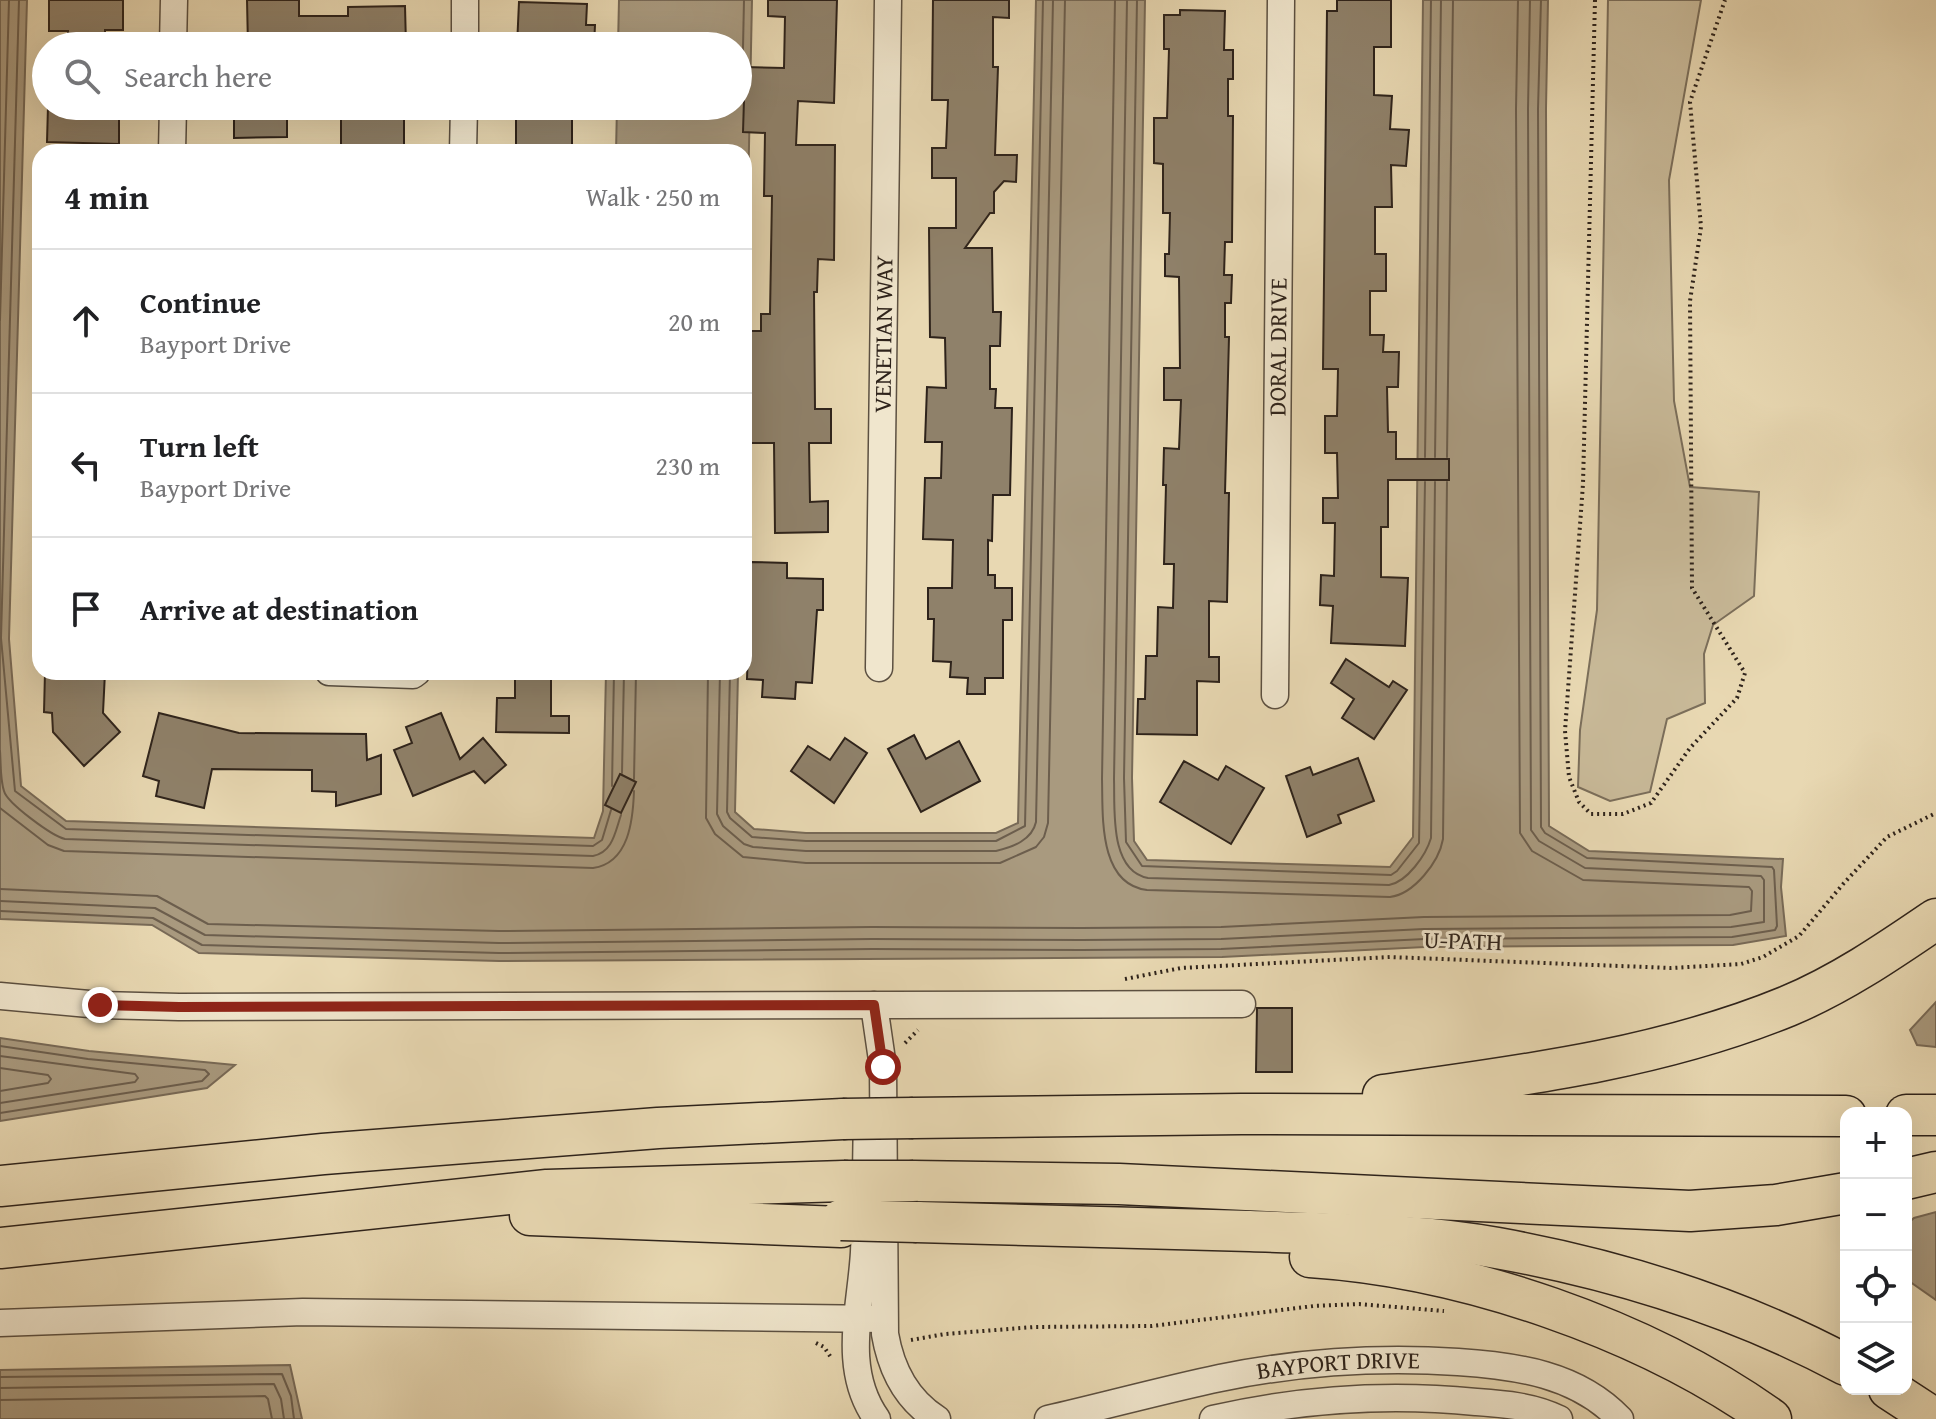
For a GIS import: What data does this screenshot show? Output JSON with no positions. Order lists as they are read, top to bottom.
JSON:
{
  "streets": {
    "street": ["VENETIAN WAY", "DORAL DRIVE", "BAYPORT DRIVE"],
    "path": ["U-PATH"]
  },
  "page": {
    "search": "Search here",
    "heading": ["4 min", "Walk · 250 m"],
    "list": [
      ["Continue", "Bayport Drive", "20 m"],
      ["Turn left", "Bayport Drive", "230 m"],
      "Arrive at destination"
    ],
    "map_buttons": ["+", "−"]
  }
}
